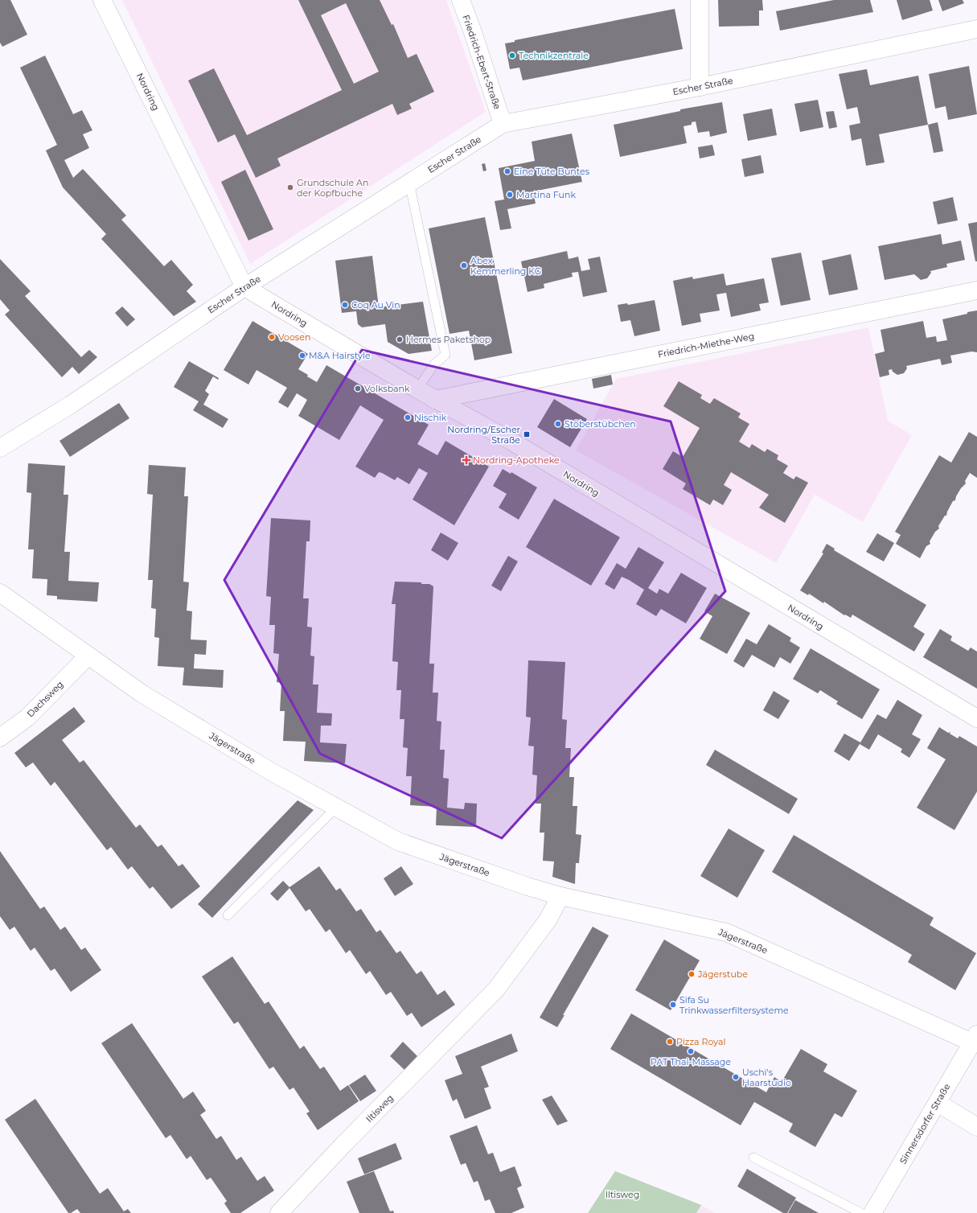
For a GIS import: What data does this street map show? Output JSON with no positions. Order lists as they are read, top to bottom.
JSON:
{
  "streets": {
    "street": [
      "Friedrich-Ebert-Straße",
      "Escher Straße",
      "Nordring",
      "Friedrich-Miethe-Weg",
      "Dachsweg",
      "Jägerstraße",
      "Iltisweg",
      "Sinnersdorfer Straße"
    ]
  },
  "crossings": [
    ["Friedrich-Ebert-Straße", "Escher Straße"],
    ["Escher Straße", "Nordring"],
    ["Nordring", "Friedrich-Miethe-Weg"],
    ["Dachsweg", "Jägerstraße"],
    ["Jägerstraße", "Iltisweg"],
    ["Jägerstraße", "Sinnersdorfer Straße"]
  ],
  "parks": ["Iltisweg"],
  "places": {
    "other": [
      "Technikzentrale",
      "Eine Tüte Buntes",
      "Grundschule An der Kopfbuche",
      "Martina Funk",
      "Abex Kemmerling KG",
      "Coq Au Vin",
      "Voosen",
      "Hermes Paketshop",
      "M&A Hairstyle",
      "Volksbank",
      "Nischik",
      "Stöberstübchen",
      "Jägerstube",
      "Sifa Su Trinkwasserfiltersysteme",
      "Pizza Royal",
      "PAT Thai-Massage",
      "Uschi's Haarstudio"
    ],
    "transit": ["Nordring/Escher Straße"],
    "health": ["Nordring-Apotheke"]
  }
}
